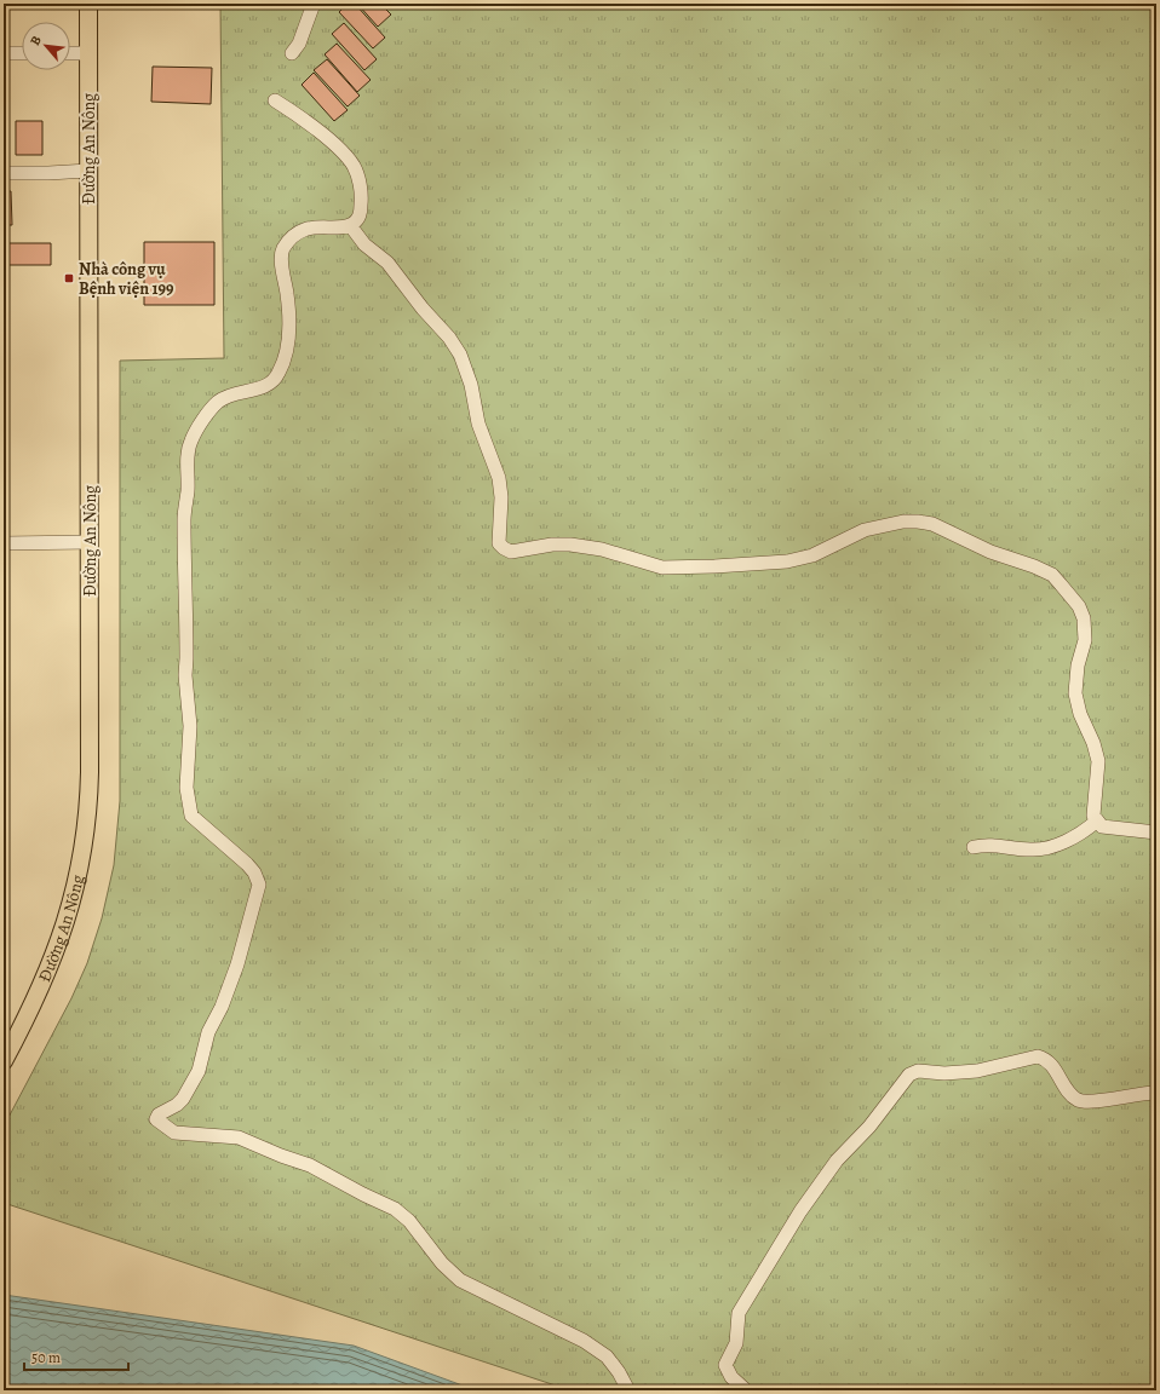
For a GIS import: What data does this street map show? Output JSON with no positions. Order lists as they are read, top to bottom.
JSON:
{
  "streets": {
    "main road": ["Đường An Nông"]
  },
  "places": {
    "transit": ["Nhà công vụ Bệnh viện 199"]
  },
  "scale_bar": "50 m",
  "north": "top left"
}
